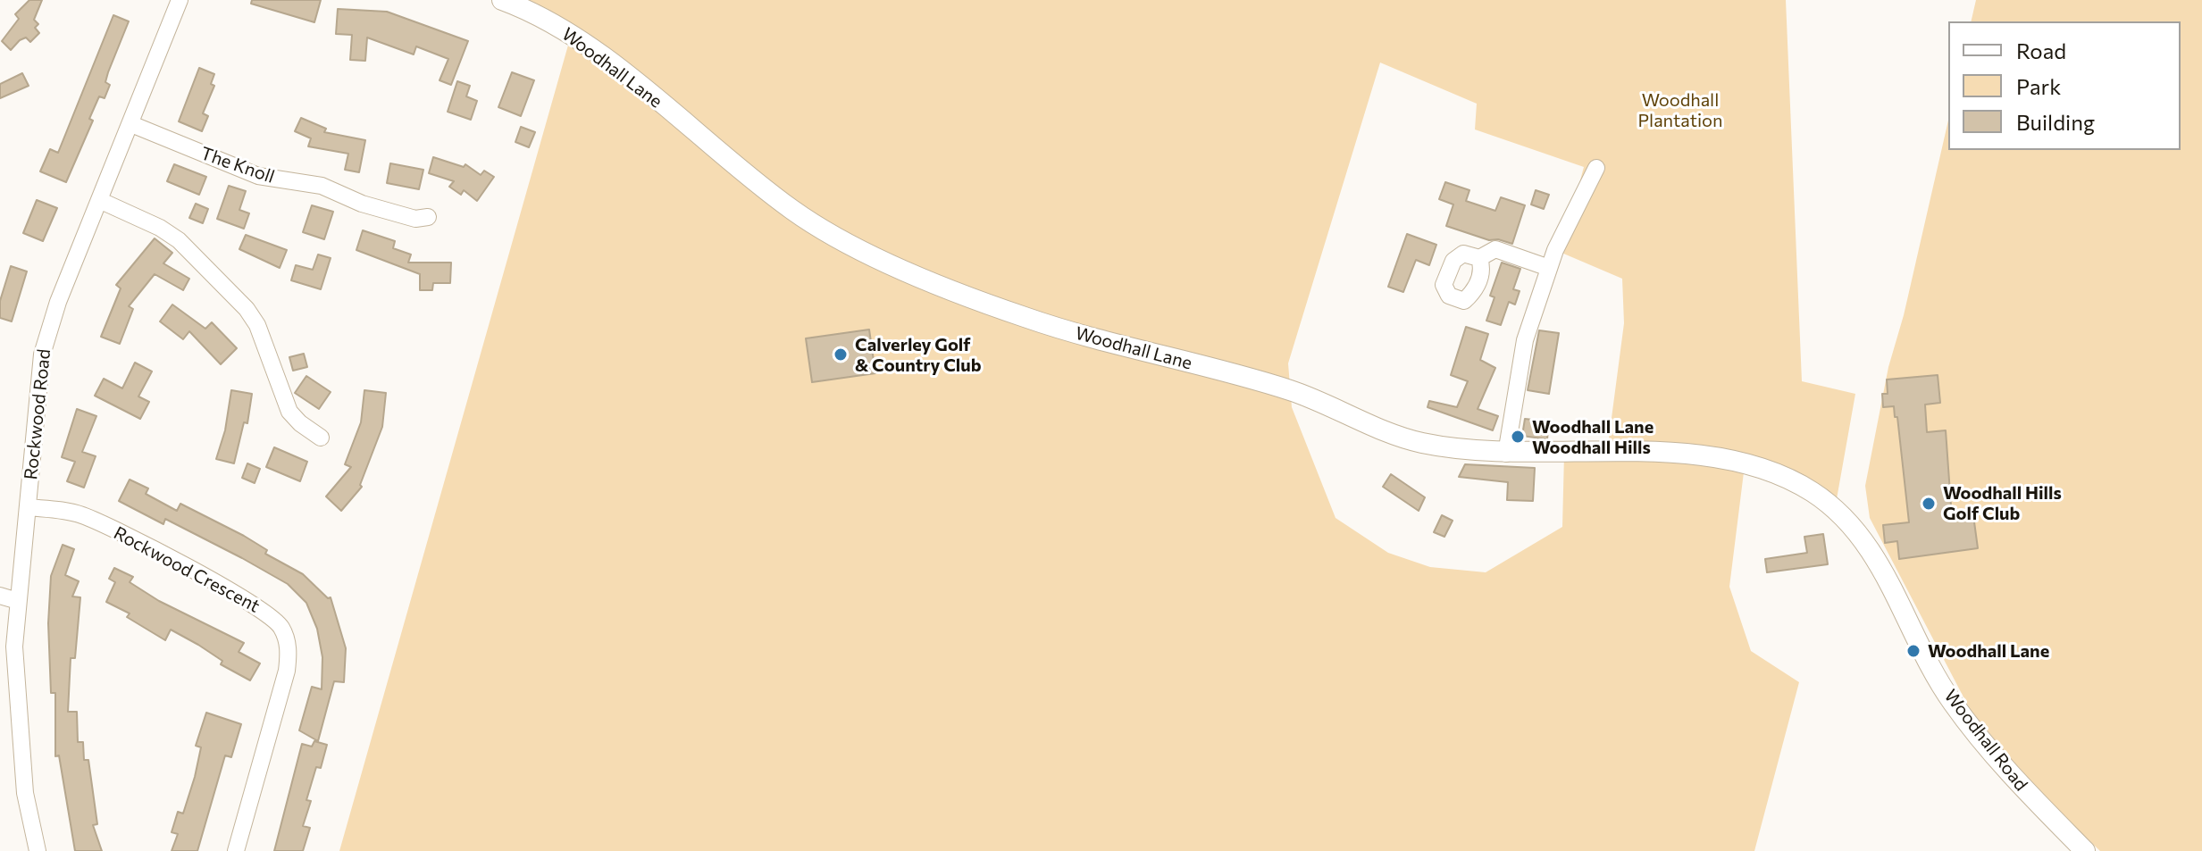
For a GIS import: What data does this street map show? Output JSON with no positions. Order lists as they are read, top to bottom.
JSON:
{
  "streets": {
    "street": [
      "Woodhall Lane",
      "The Knoll",
      "Rockwood Road",
      "Rockwood Crescent",
      "Woodhall Road"
    ]
  },
  "crossings": [
    ["Woodhall Lane", "Woodhall Road"],
    ["The Knoll", "Rockwood Road"],
    ["Rockwood Road", "Rockwood Crescent"]
  ],
  "parks": ["Woodhall Plantation"],
  "places": [
    "Calverley Golf & Country Club",
    "Woodhall Lane Woodhall Hills",
    "Woodhall Hills Golf Club",
    "Woodhall Lane"
  ],
  "legend": ["Road", "Park", "Building"]
}
